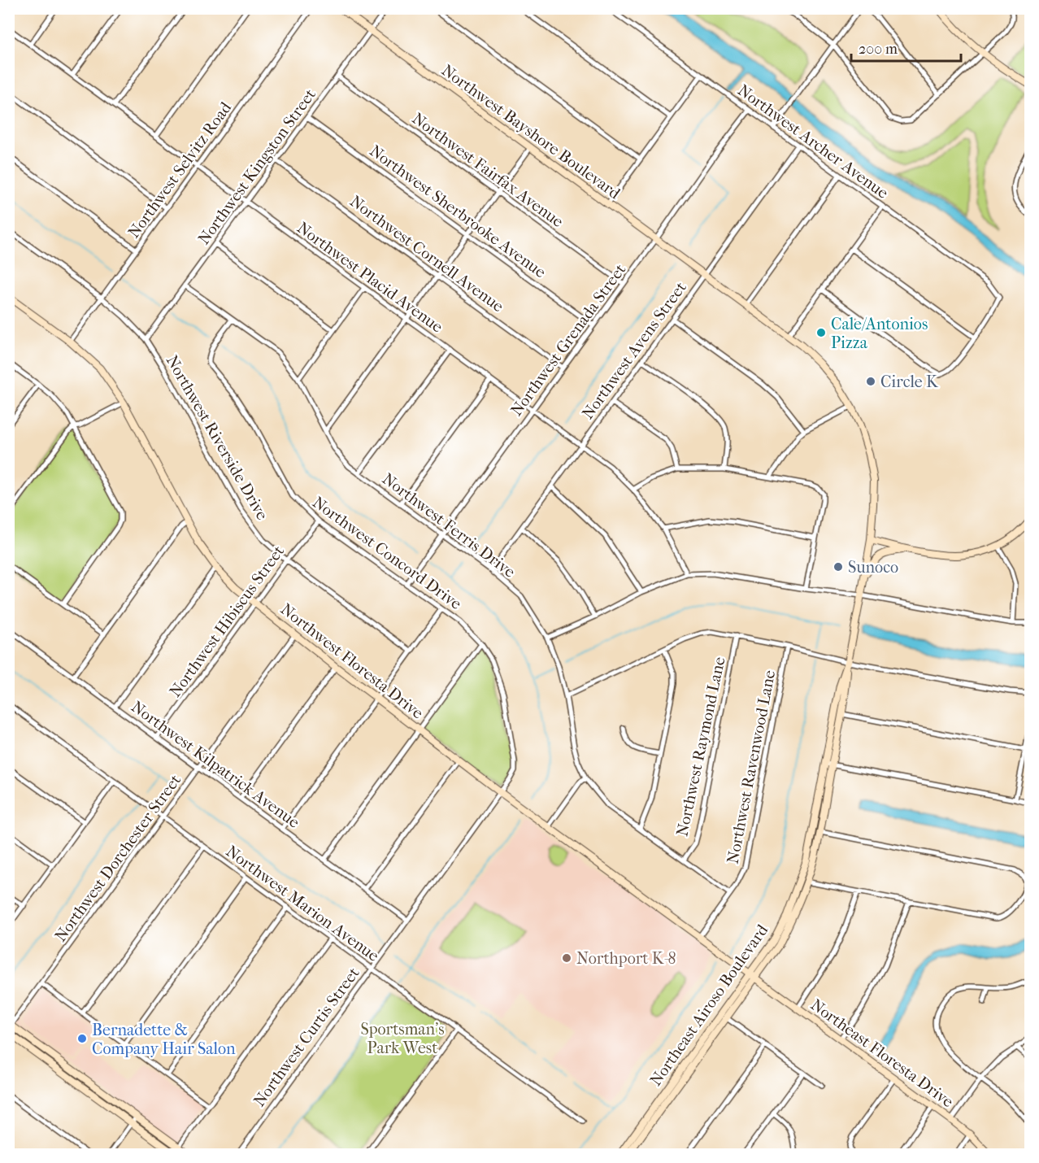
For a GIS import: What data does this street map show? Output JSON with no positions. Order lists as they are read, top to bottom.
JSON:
{
  "streets": {
    "main road": [
      "Northwest Bayshore Boulevard",
      "Northwest Floresta Drive",
      "Northeast Airoso Boulevard",
      "Northeast Floresta Drive"
    ],
    "street": [
      "Northwest Archer Avenue",
      "Northwest Kingston Street",
      "Northwest Selvitz Road",
      "Northwest Fairfax Avenue",
      "Northwest Sherbrooke Avenue",
      "Northwest Cornell Avenue",
      "Northwest Placid Avenue",
      "Northwest Grenada Street",
      "Northwest Avens Street",
      "Northwest Riverside Drive",
      "Northwest Ferris Drive",
      "Northwest Concord Drive",
      "Northwest Hibiscus Street",
      "Northwest Raymond Lane",
      "Northwest Kilpatrick Avenue",
      "Northwest Ravenwood Lane",
      "Northwest Dorchester Street",
      "Northwest Marion Avenue",
      "Northwest Curtis Street"
    ]
  },
  "crossings": [
    ["Northwest Bayshore Boulevard", "Northwest Kingston Street"],
    ["Northwest Bayshore Boulevard", "Northwest Grenada Street"],
    ["Northwest Bayshore Boulevard", "Northwest Avens Street"],
    ["Northwest Bayshore Boulevard", "Northeast Airoso Boulevard"],
    ["Northwest Archer Avenue", "Northwest Grenada Street"],
    ["Northwest Archer Avenue", "Northwest Avens Street"],
    ["Northwest Kingston Street", "Northwest Fairfax Avenue"],
    ["Northwest Kingston Street", "Northwest Sherbrooke Avenue"],
    ["Northwest Kingston Street", "Northwest Cornell Avenue"],
    ["Northwest Kingston Street", "Northwest Placid Avenue"],
    ["Northwest Kingston Street", "Northwest Riverside Drive"],
    ["Northwest Kingston Street", "Northwest Ferris Drive"],
    ["Northwest Selvitz Road", "Northwest Placid Avenue"],
    ["Northwest Selvitz Road", "Northwest Riverside Drive"],
    ["Northwest Selvitz Road", "Northwest Floresta Drive"],
    ["Northwest Fairfax Avenue", "Northwest Grenada Street"],
    ["Northwest Sherbrooke Avenue", "Northwest Grenada Street"],
    ["Northwest Cornell Avenue", "Northwest Grenada Street"],
    ["Northwest Placid Avenue", "Northwest Grenada Street"],
    ["Northwest Placid Avenue", "Northwest Avens Street"],
    ["Northwest Grenada Street", "Northwest Ferris Drive"],
    ["Northwest Grenada Street", "Northwest Concord Drive"],
    ["Northwest Avens Street", "Northwest Ferris Drive"],
    ["Northwest Riverside Drive", "Northwest Hibiscus Street"],
    ["Northwest Ferris Drive", "Northwest Concord Drive"],
    ["Northwest Ferris Drive", "Northwest Raymond Lane"],
    ["Northwest Ferris Drive", "Northwest Ravenwood Lane"],
    ["Northwest Concord Drive", "Northwest Hibiscus Street"],
    ["Northwest Concord Drive", "Northwest Floresta Drive"],
    ["Northwest Concord Drive", "Northwest Curtis Street"],
    ["Northwest Hibiscus Street", "Northwest Floresta Drive"],
    ["Northwest Hibiscus Street", "Northwest Kilpatrick Avenue"],
    ["Northwest Floresta Drive", "Northwest Ravenwood Lane"],
    ["Northwest Floresta Drive", "Northwest Dorchester Street"],
    ["Northwest Floresta Drive", "Northeast Airoso Boulevard"],
    ["Northwest Floresta Drive", "Northwest Curtis Street"],
    ["Northwest Floresta Drive", "Northeast Floresta Drive"],
    ["Northwest Kilpatrick Avenue", "Northwest Dorchester Street"],
    ["Northwest Kilpatrick Avenue", "Northwest Curtis Street"],
    ["Northwest Dorchester Street", "Northwest Marion Avenue"],
    ["Northwest Marion Avenue", "Northwest Curtis Street"],
    ["Northeast Airoso Boulevard", "Northeast Floresta Drive"]
  ],
  "parks": ["Sportsman's Park West"],
  "places": [
    "Cale/Antonios Pizza",
    "Circle K",
    "Sunoco",
    "Northport K-8",
    "Bernadette & Company Hair Salon"
  ],
  "scale_bar": "200 m"
}
